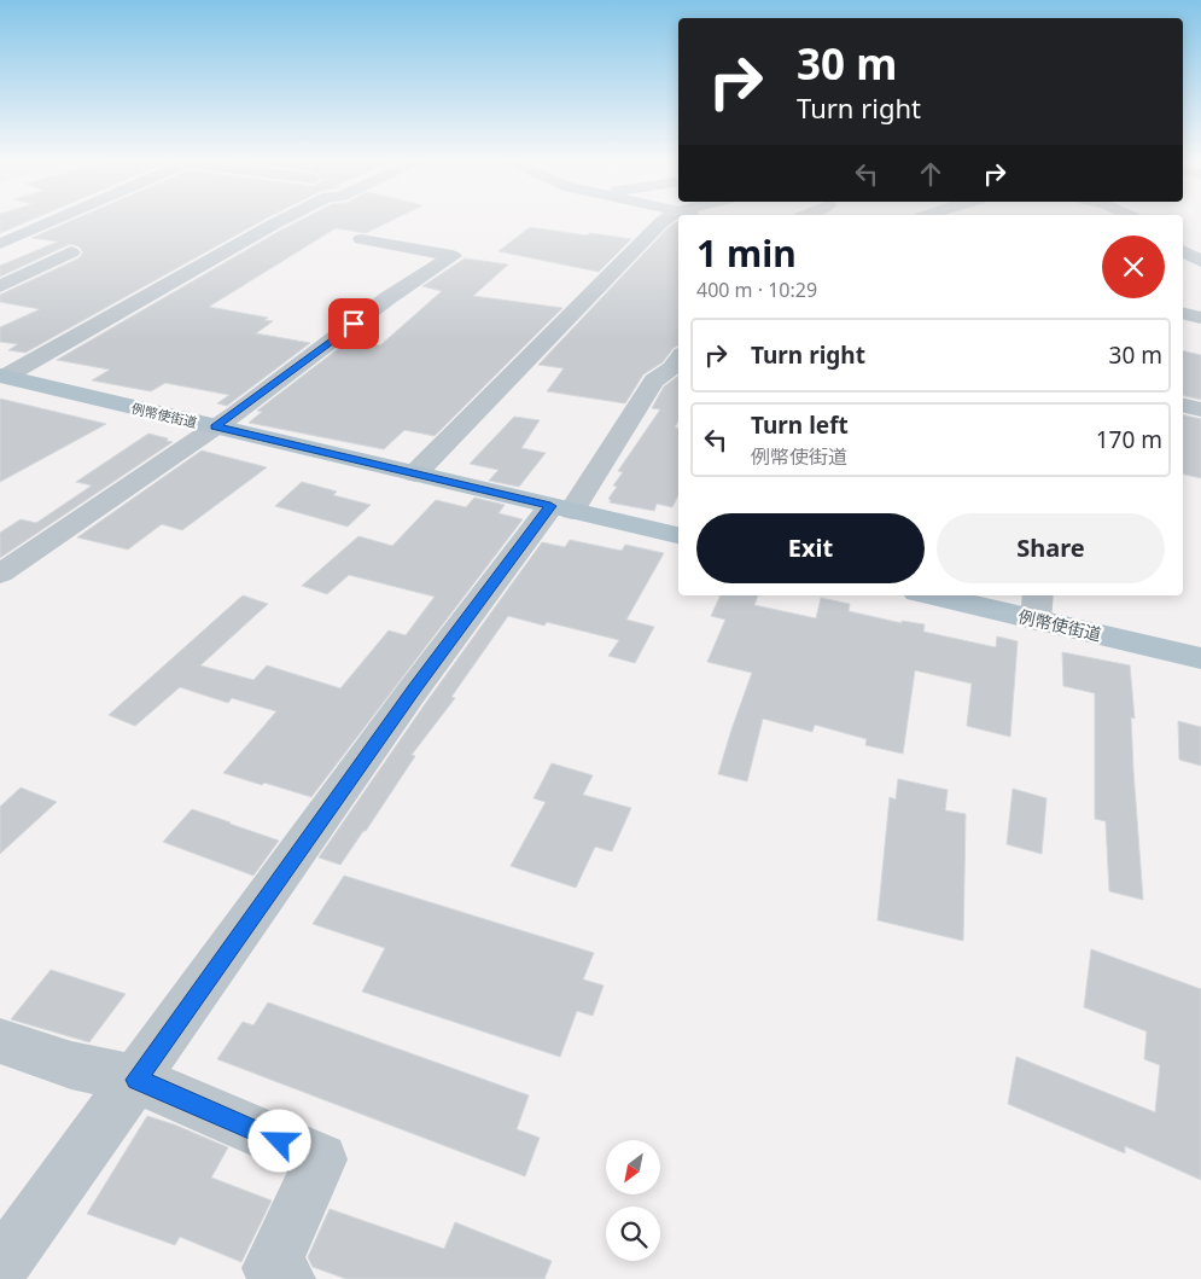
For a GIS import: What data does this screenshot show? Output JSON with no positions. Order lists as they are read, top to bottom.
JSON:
{
  "streets": {
    "main road": ["例幣使街道"]
  },
  "north": "bottom left",
  "page": {
    "turn": ["30 m", "Turn right"],
    "heading": ["1 min", "400 m · 10:29"],
    "list": [
      {
        "name": "Turn right",
        "value": "30 m"
      },
      {
        "name": "Turn left",
        "note": "例幣使街道",
        "value": "170 m"
      }
    ],
    "buttons": ["Exit", "Share"]
  }
}
